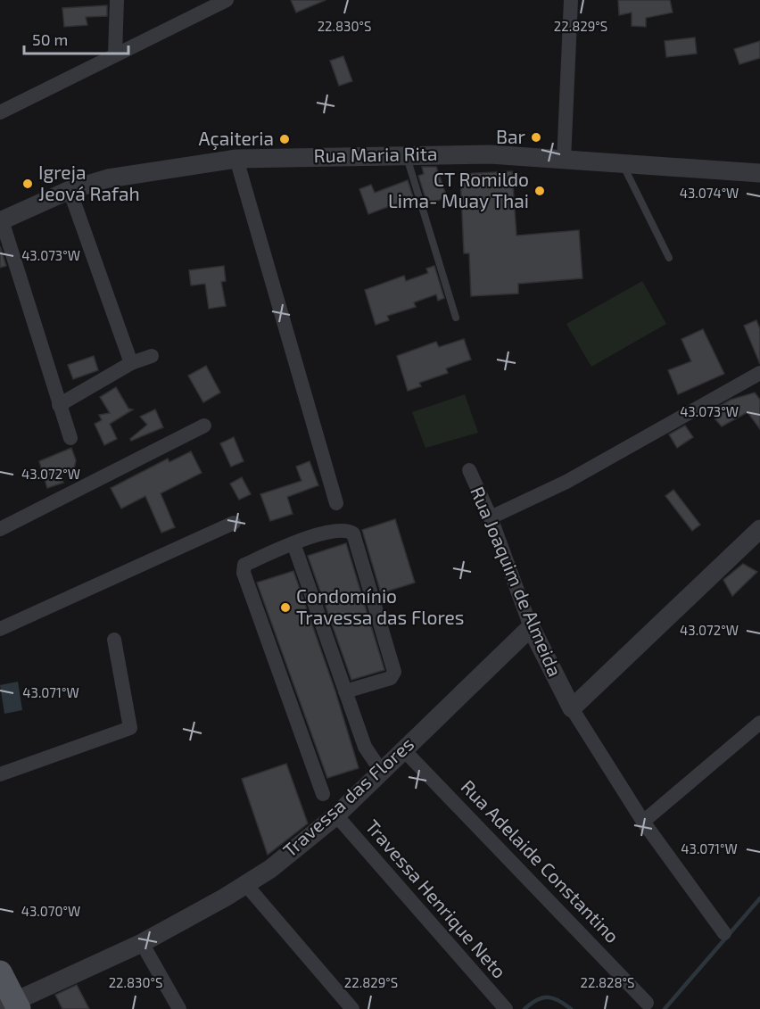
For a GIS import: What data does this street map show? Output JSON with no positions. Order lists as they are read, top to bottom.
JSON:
{
  "streets": {
    "street": [
      "Rua Maria Rita",
      "Rua Joaquim de Almeida",
      "Travessa das Flores",
      "Rua Adelaide Constantino",
      "Travessa Henrique Neto"
    ]
  },
  "crossings": [
    ["Rua Joaquim de Almeida", "Travessa das Flores"],
    ["Travessa das Flores", "Rua Adelaide Constantino"],
    ["Travessa das Flores", "Travessa Henrique Neto"]
  ],
  "places": [
    "Bar",
    "Açaiteria",
    "Igreja Jeová Rafah",
    "CT Romildo Lima- Muay Thai",
    "Condomínio Travessa das Flores"
  ],
  "scale_bar": "50 m",
  "coordinates": [
    "22.830°S",
    "22.829°S",
    "43.074°W",
    "43.073°W",
    "43.072°W",
    "43.071°W",
    "43.070°W",
    "22.828°S"
  ]
}
